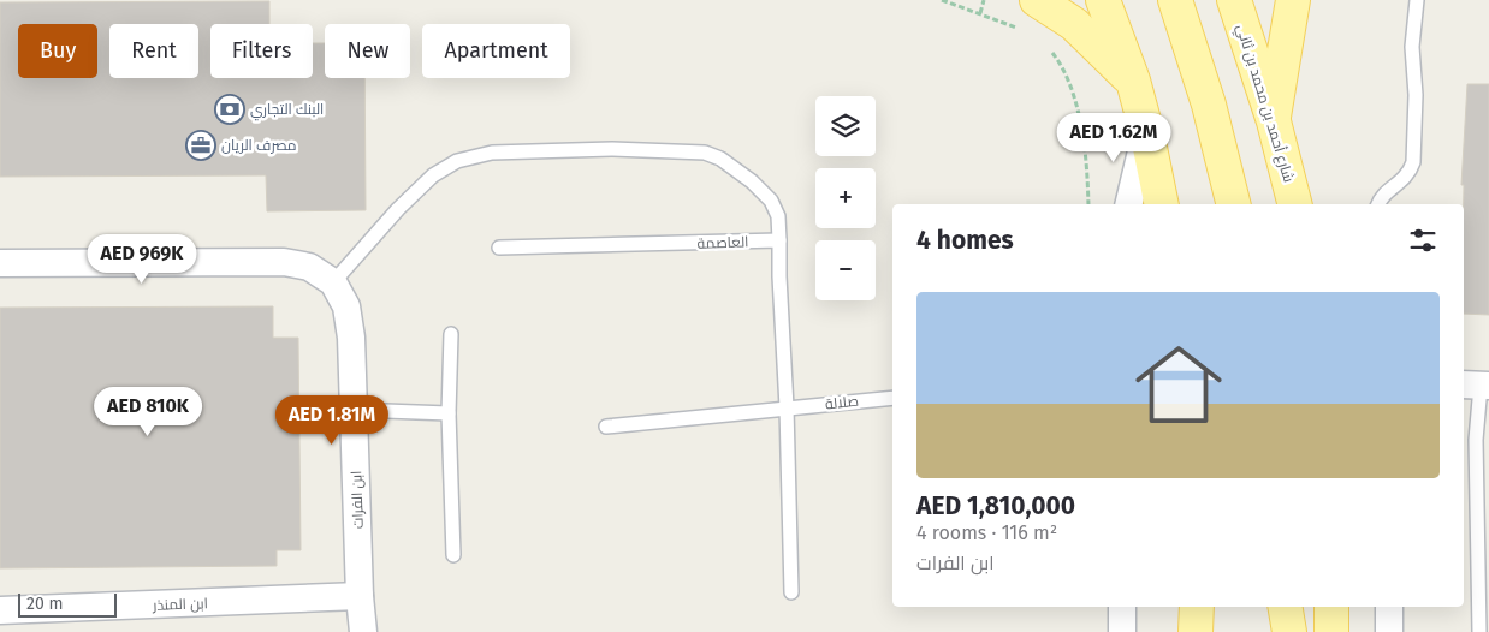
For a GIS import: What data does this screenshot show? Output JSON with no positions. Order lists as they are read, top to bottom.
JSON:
{
  "streets": {
    "main road": ["شارع أحمد بن محمد بن ثاني"],
    "street": ["ابن الفرات", "ابن المنذر"],
    "lane": ["العاصمة", "صلالة"]
  },
  "crossings": [
    ["ابن الفرات", "ابن المنذر"]
  ],
  "places": {
    "bank": ["البنك التجاري"],
    "office": ["مصرف الريان"]
  },
  "scale_bar": "20 m",
  "page": {
    "chip": [
      "Buy",
      "Rent",
      "Filters",
      "New",
      "Apartment"
    ],
    "map_buttons": ["+", "−"],
    "price": [
      "AED 1.62M",
      "AED 969K",
      "AED 810K",
      "AED 1.81M"
    ],
    "heading": "4 homes",
    "list": [
      {
        "name": "AED 1,810,000",
        "note": "4 rooms · 116 m² · ابن الفرات"
      }
    ],
    "scale": "20 m"
  }
}
